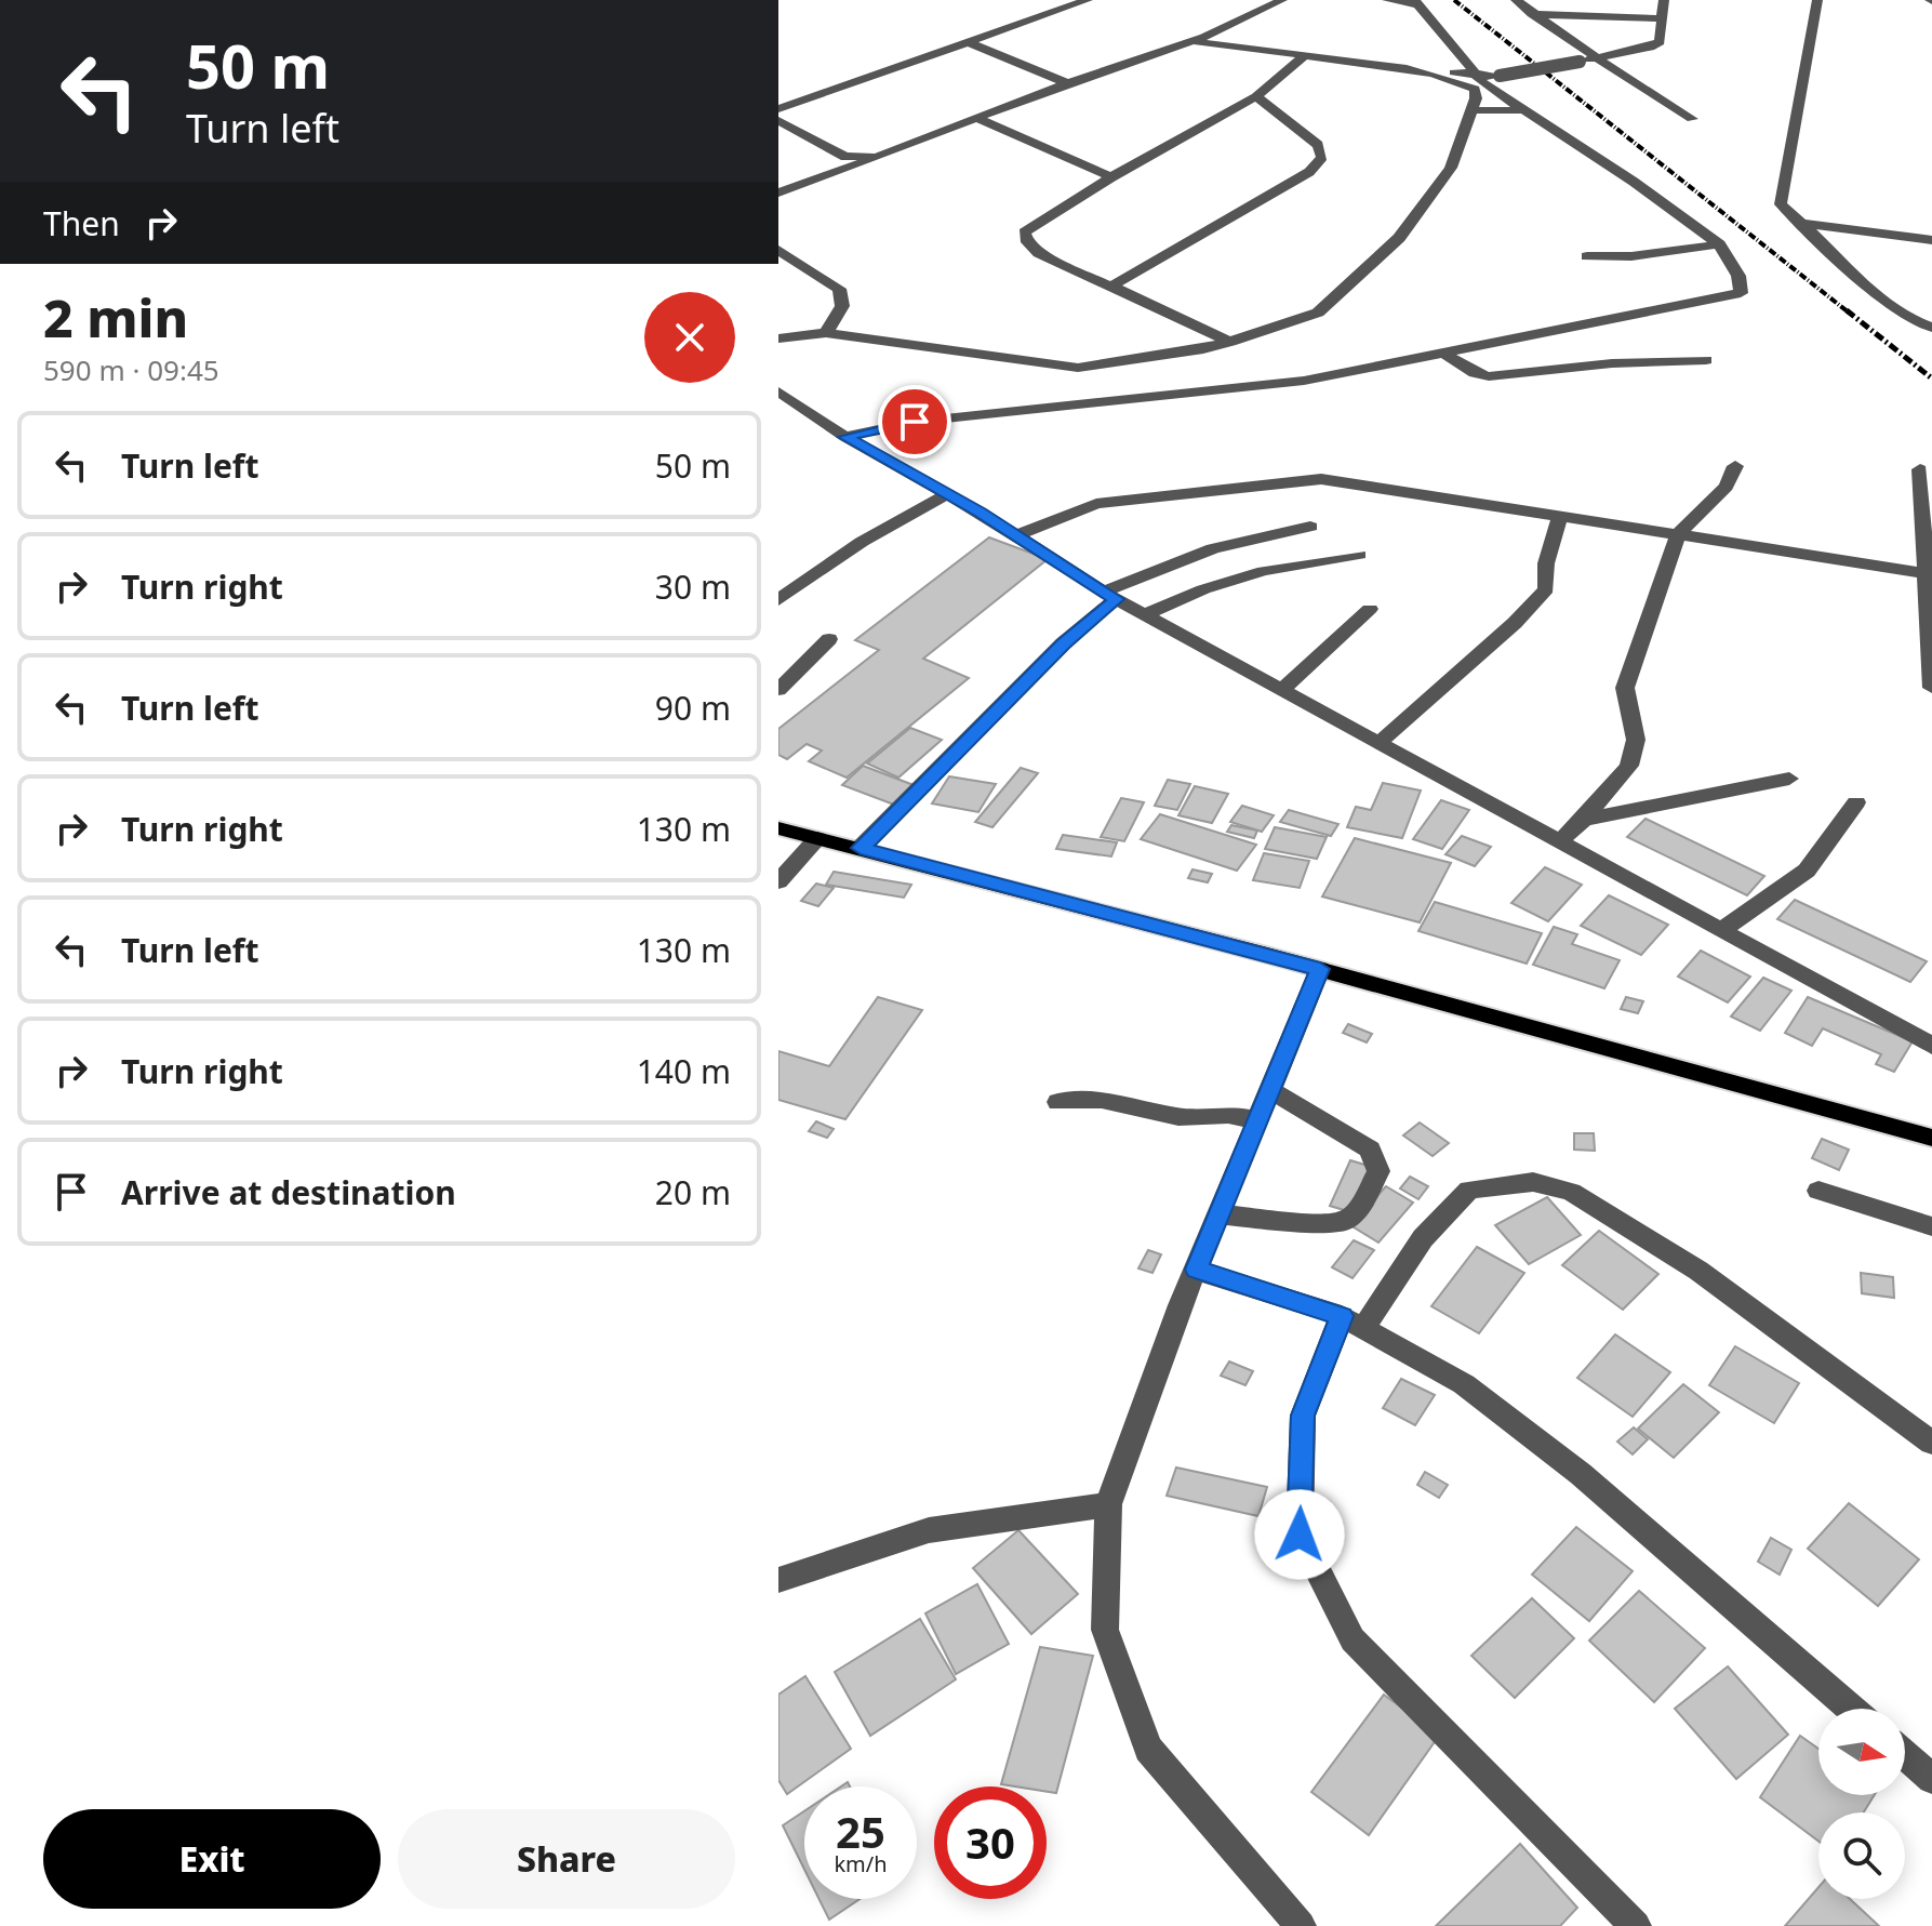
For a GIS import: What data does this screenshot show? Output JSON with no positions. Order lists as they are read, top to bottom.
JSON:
{
  "north": "right",
  "page": {
    "turn": ["50 m", "Turn left"],
    "then": "Then",
    "heading": ["2 min", "590 m · 09:45"],
    "list": [
      {
        "name": "Turn left",
        "value": "50 m"
      },
      {
        "name": "Turn right",
        "value": "30 m"
      },
      {
        "name": "Turn left",
        "value": "90 m"
      },
      {
        "name": "Turn right",
        "value": "130 m"
      },
      {
        "name": "Turn left",
        "value": "130 m"
      },
      {
        "name": "Turn right",
        "value": "140 m"
      },
      {
        "name": "Arrive at destination",
        "value": "20 m"
      }
    ],
    "speed": "25 km/h",
    "limit": "30",
    "buttons": ["Exit", "Share"]
  }
}
